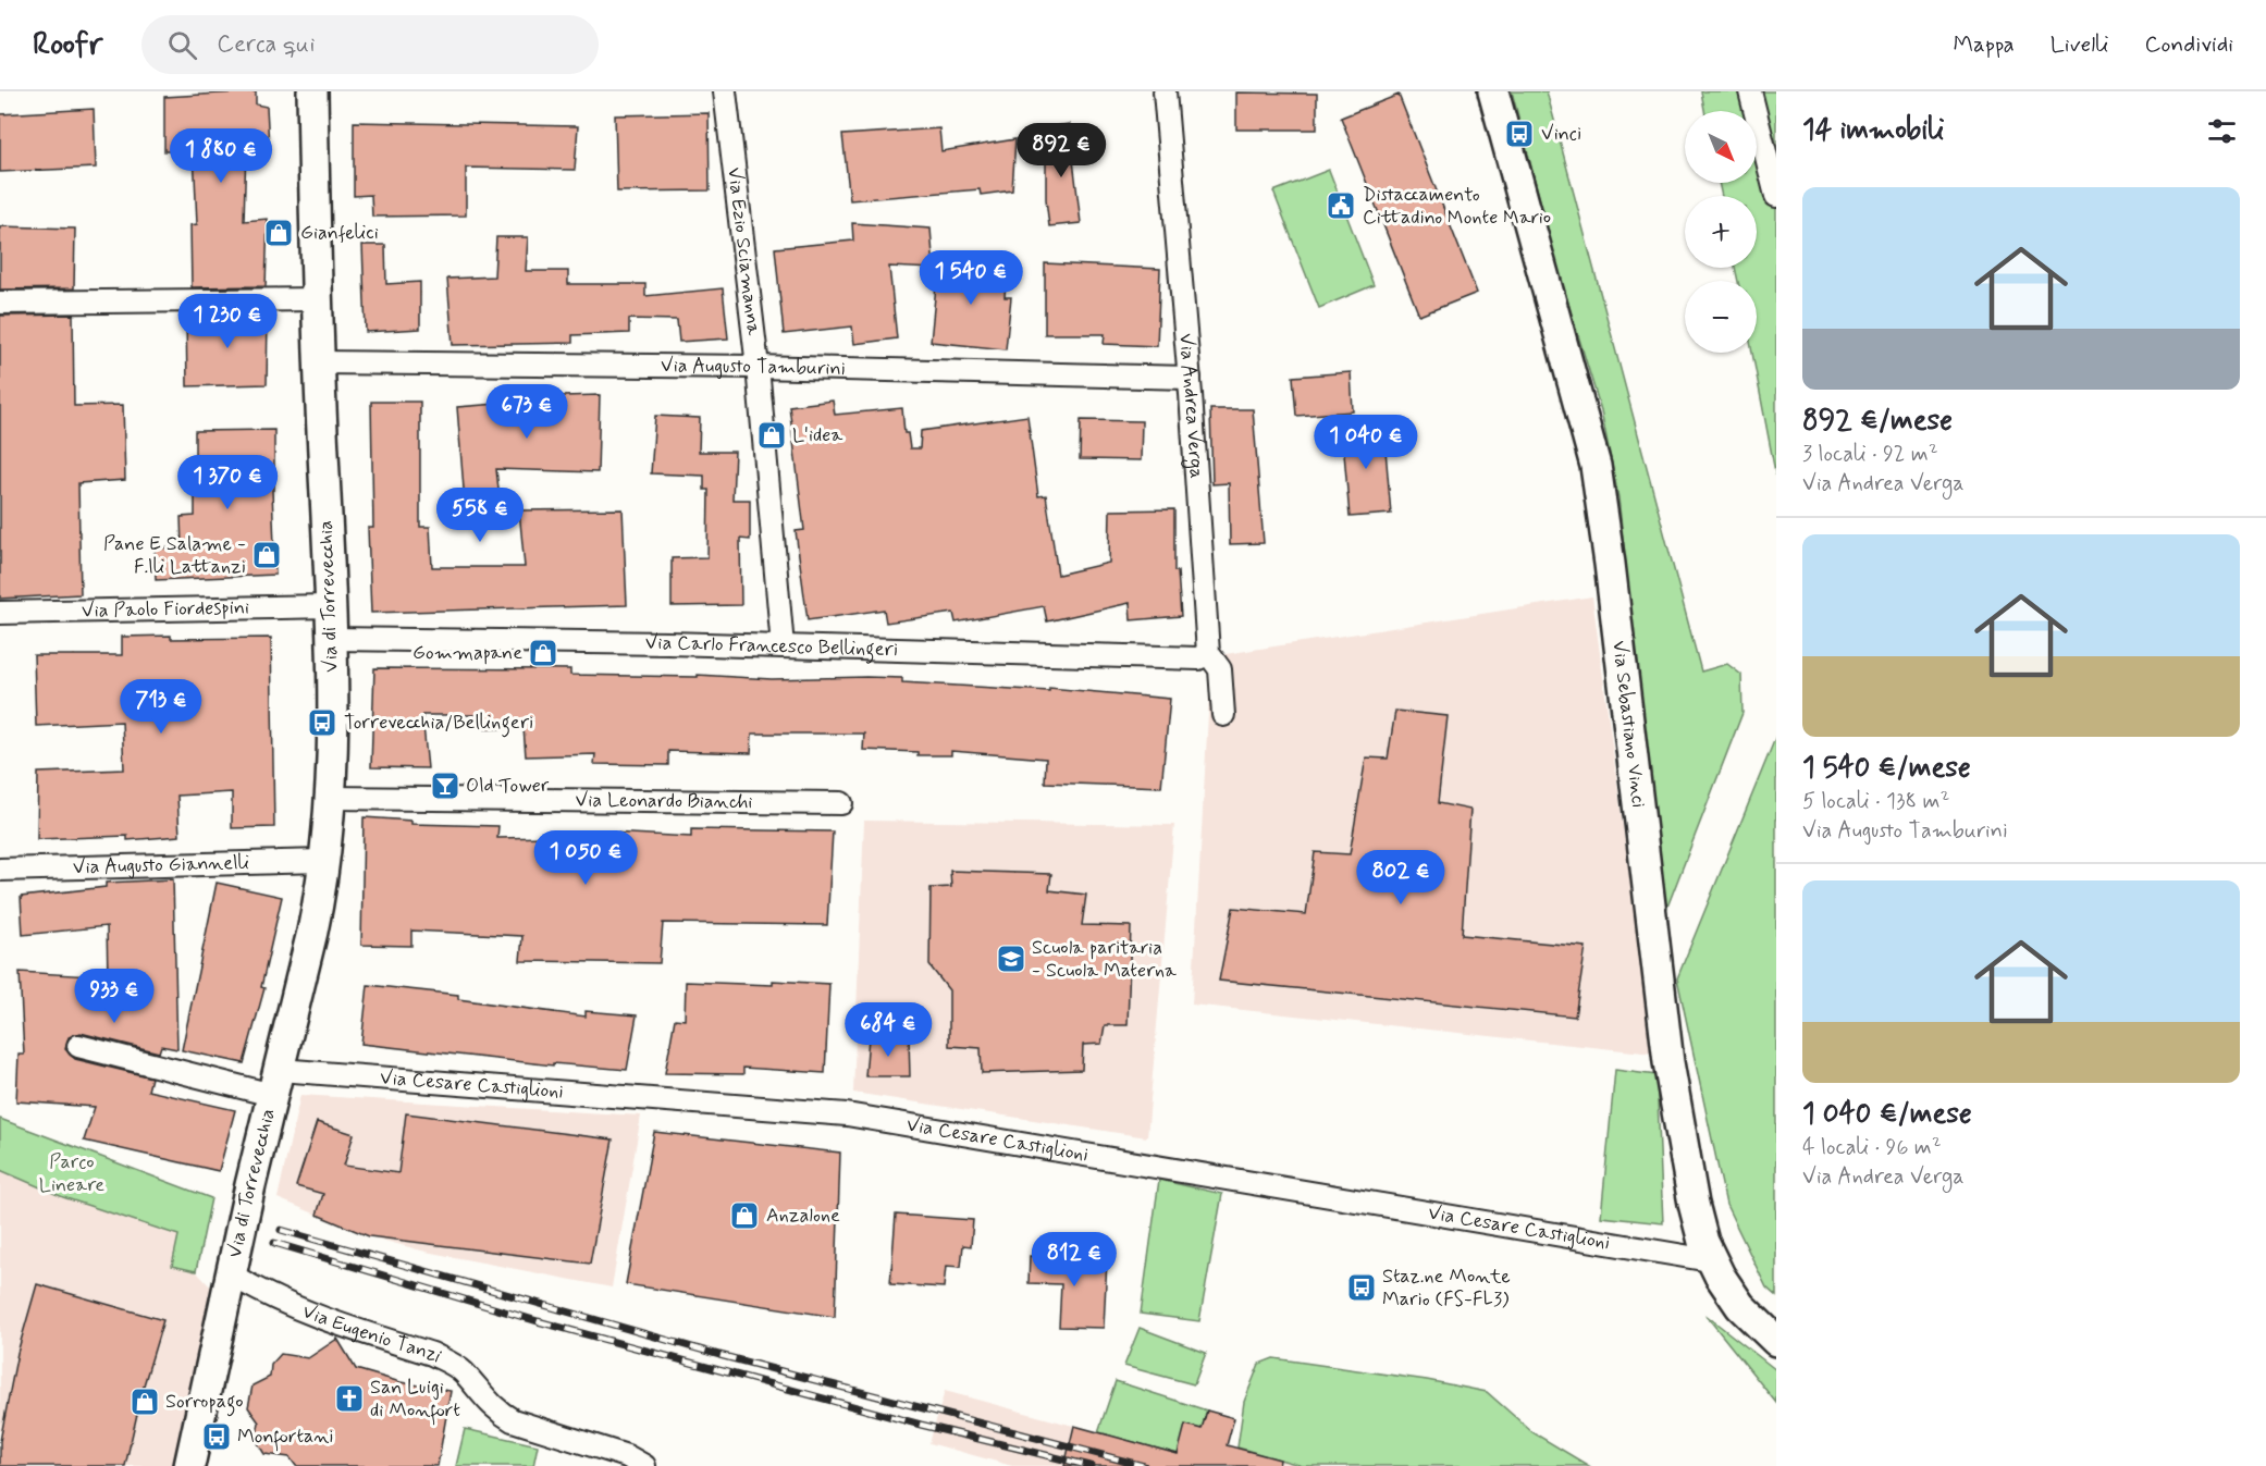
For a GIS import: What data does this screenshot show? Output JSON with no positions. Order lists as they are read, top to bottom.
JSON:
{
  "streets": {
    "main road": ["Via di Torrevecchia", "Via Sebastiano Vinci"],
    "street": [
      "Via Ezio Sciamanna",
      "Via Augusto Tamburini",
      "Via Andrea Verga",
      "Via Paolo Fiordespini",
      "Via Carlo Francesco Bellingeri",
      "Via Leonardo Bianchi",
      "Via Augusto Giannelli",
      "Via Cesare Castiglioni",
      "Via Eugenio Tanzi"
    ]
  },
  "crossings": [
    ["Via Ezio Sciamanna", "Via Augusto Tamburini"],
    ["Via Ezio Sciamanna", "Via Carlo Francesco Bellingeri"],
    ["Via Augusto Tamburini", "Via Andrea Verga"],
    ["Via Augusto Tamburini", "Via di Torrevecchia"],
    ["Via Andrea Verga", "Via Carlo Francesco Bellingeri"],
    ["Via di Torrevecchia", "Via Paolo Fiordespini"],
    ["Via di Torrevecchia", "Via Carlo Francesco Bellingeri"],
    ["Via di Torrevecchia", "Via Leonardo Bianchi"],
    ["Via di Torrevecchia", "Via Augusto Giannelli"],
    ["Via di Torrevecchia", "Via Cesare Castiglioni"],
    ["Via di Torrevecchia", "Via Eugenio Tanzi"],
    ["Via Sebastiano Vinci", "Via Cesare Castiglioni"]
  ],
  "parks": ["Parco Lineare"],
  "places": {
    "bus stop": [
      "Vinci",
      "Torrevecchia/Bellingeri",
      "Staz.ne Monte Mario (FS-FL3)",
      "Monfortani"
    ],
    "public building": ["Distaccamento Cittadino Monte Mario"],
    "shop": [
      "Gianfelici",
      "L'idea",
      "Pane E Salame - F.lli Lattanzi",
      "Gommapane",
      "Anzalone",
      "Sorropago"
    ],
    "bar": ["Old Tower"],
    "school or university": ["Scuola paritaria - Scuola Materna"],
    "church": ["San Luigi di Monfort"]
  },
  "north": "bottom right",
  "page": {
    "header": "Roofr",
    "search": "Cerca qui",
    "nav": ["Mappa", "Livelli", "Condividi"],
    "heading": "14 immobili",
    "map_buttons": ["+", "−"],
    "price": [
      "892 €",
      "1 880 €",
      "1 540 €",
      "1 230 €",
      "673 €",
      "1 040 €",
      "1 370 €",
      "558 €",
      "713 €",
      "1 050 €",
      "802 €",
      "933 €",
      "684 €",
      "812 €"
    ],
    "list": [
      {
        "name": "892 €/mese",
        "note": "3 locali · 92 m² · Via Andrea Verga"
      },
      {
        "name": "1 540 €/mese",
        "note": "5 locali · 138 m² · Via Augusto Tamburini"
      },
      {
        "name": "1 040 €/mese",
        "note": "4 locali · 96 m² · Via Andrea Verga"
      }
    ]
  }
}
